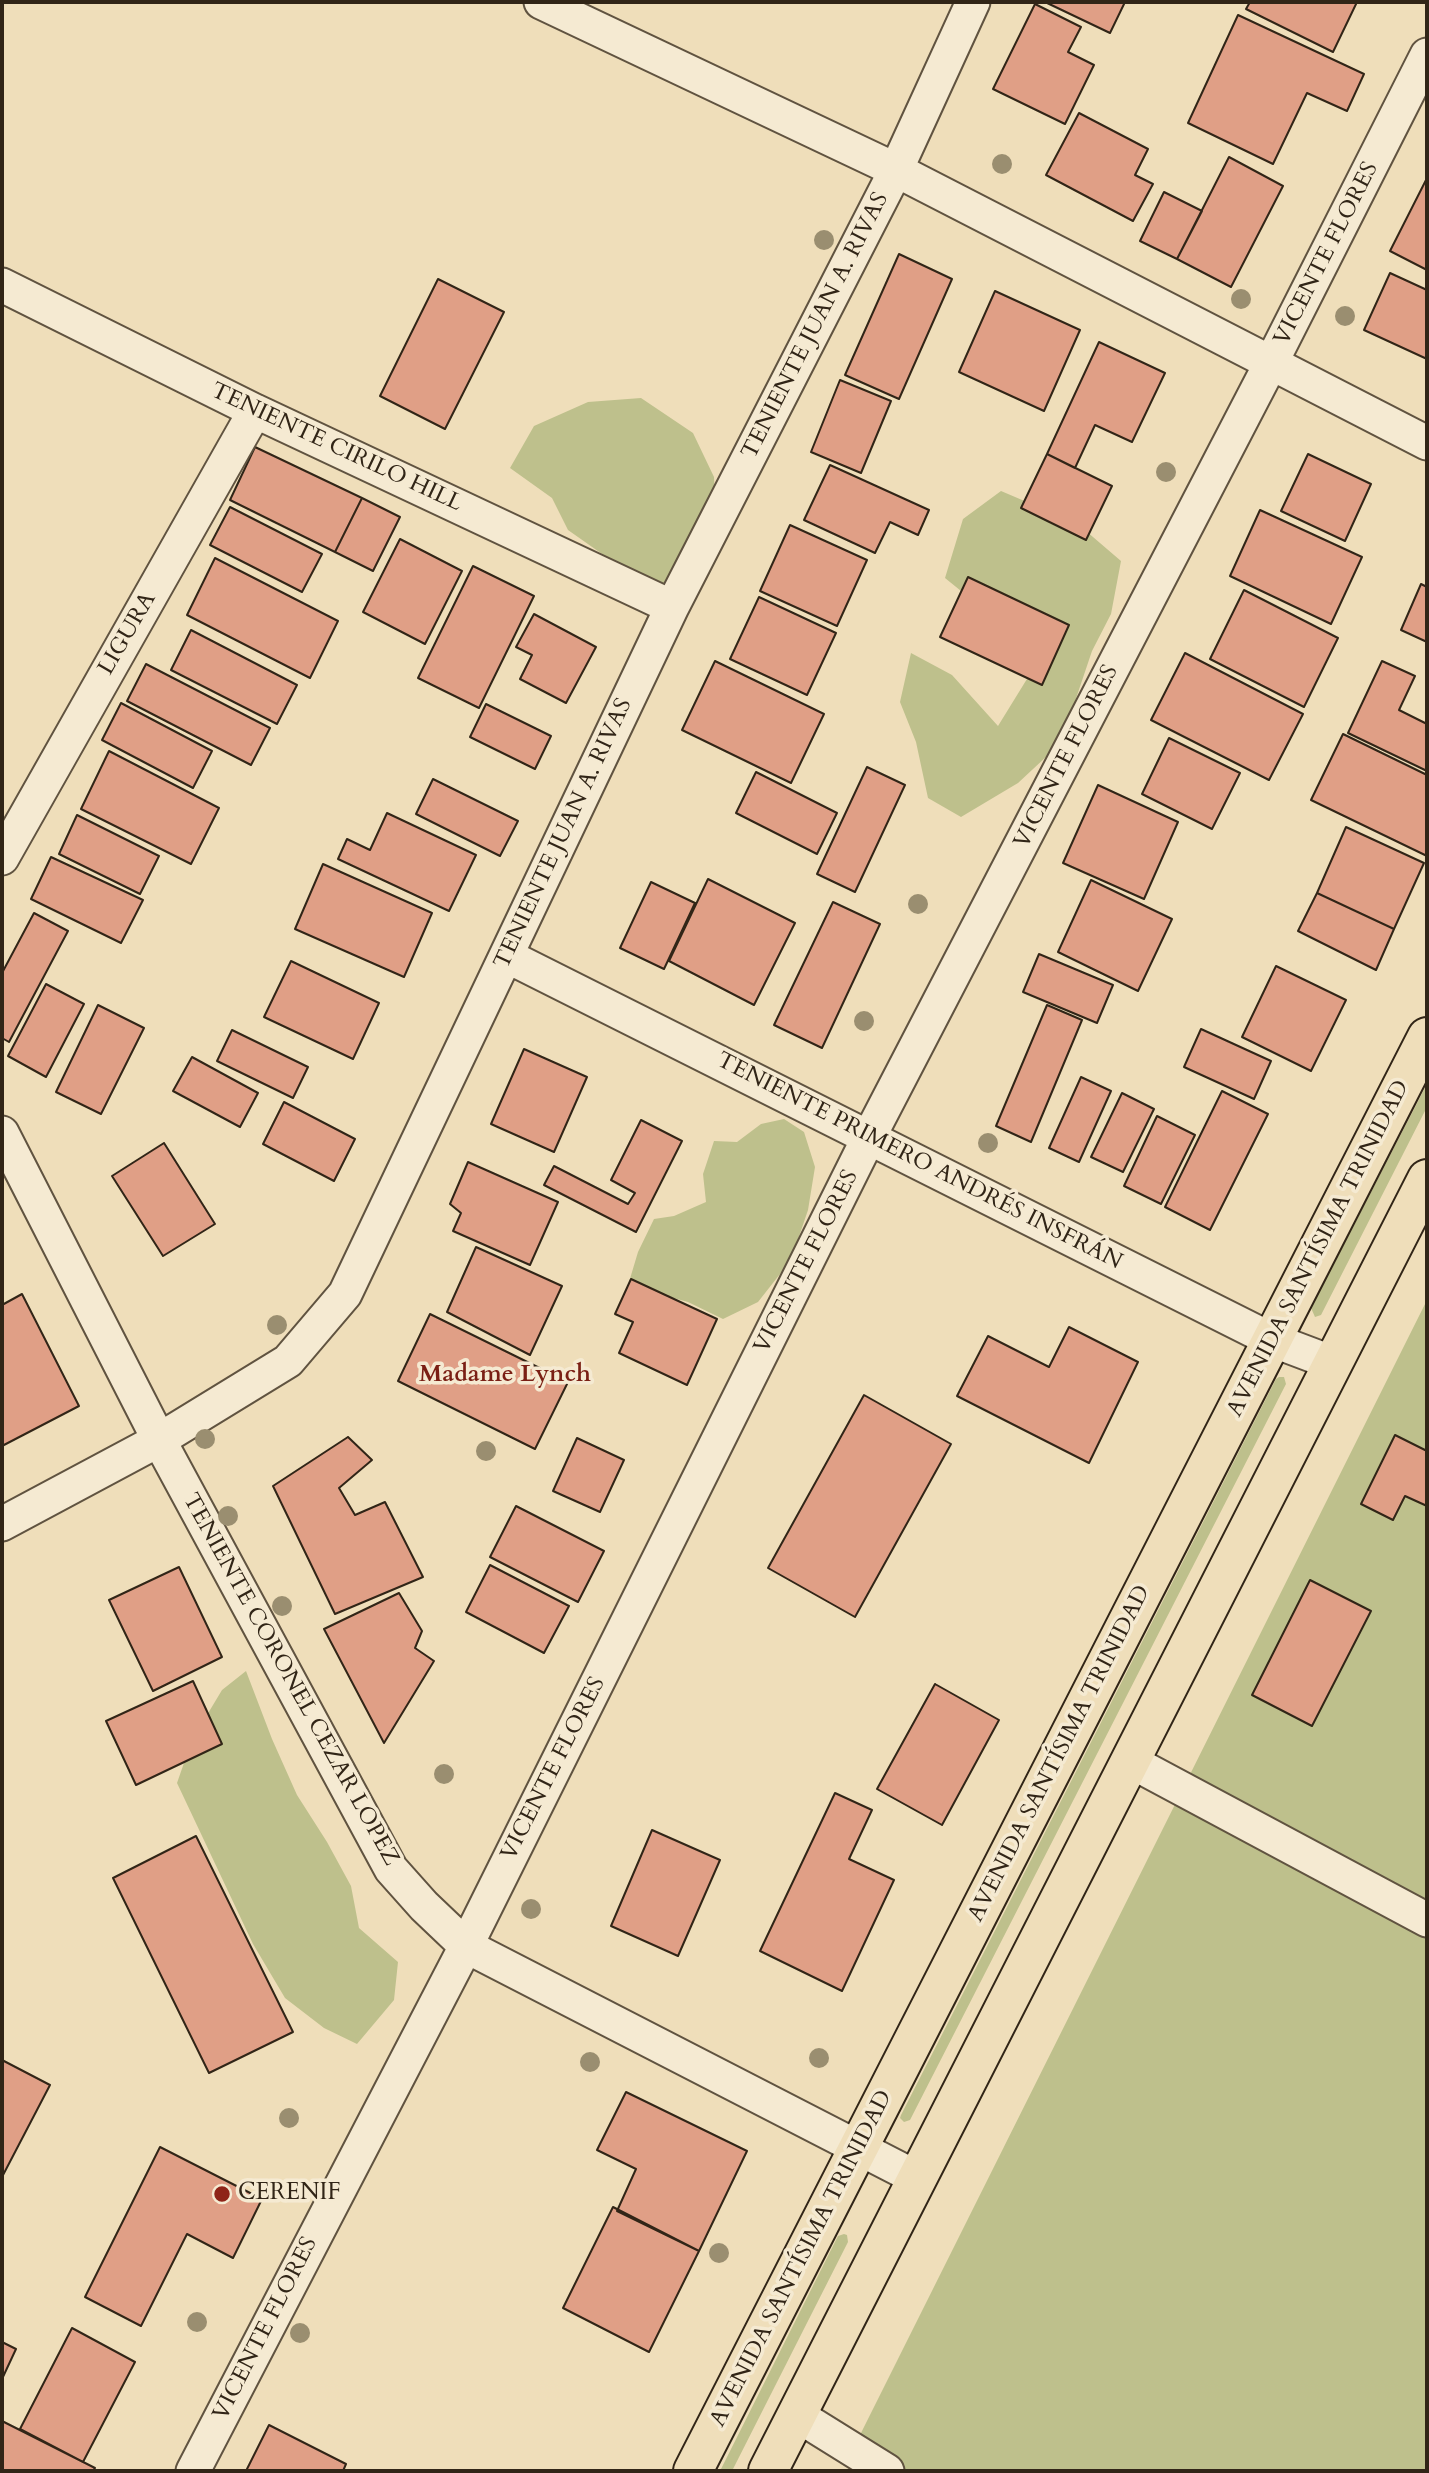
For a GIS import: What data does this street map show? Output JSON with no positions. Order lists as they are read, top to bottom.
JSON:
{
  "streets": {
    "main road": ["AVENIDA SANTÍSIMA TRINIDAD"],
    "street": [
      "VICENTE FLORES",
      "TENIENTE JUAN A. RIVAS",
      "TENIENTE CIRILO HILL",
      "LIGURA",
      "TENIENTE PRIMERO ANDRÉS INSFRÁN",
      "TENIENTE CORONEL CEZAR LOPEZ"
    ]
  },
  "crossings": [
    ["VICENTE FLORES", "TENIENTE PRIMERO ANDRÉS INSFRÁN"],
    ["VICENTE FLORES", "TENIENTE CORONEL CEZAR LOPEZ"],
    ["TENIENTE JUAN A. RIVAS", "TENIENTE CIRILO HILL"],
    ["TENIENTE JUAN A. RIVAS", "TENIENTE PRIMERO ANDRÉS INSFRÁN"],
    ["TENIENTE JUAN A. RIVAS", "TENIENTE CORONEL CEZAR LOPEZ"],
    ["TENIENTE CIRILO HILL", "LIGURA"],
    ["TENIENTE PRIMERO ANDRÉS INSFRÁN", "AVENIDA SANTÍSIMA TRINIDAD"],
    ["AVENIDA SANTÍSIMA TRINIDAD", "TENIENTE CORONEL CEZAR LOPEZ"]
  ],
  "districts": ["Madame Lynch"],
  "places": ["CERENIF"]
}
